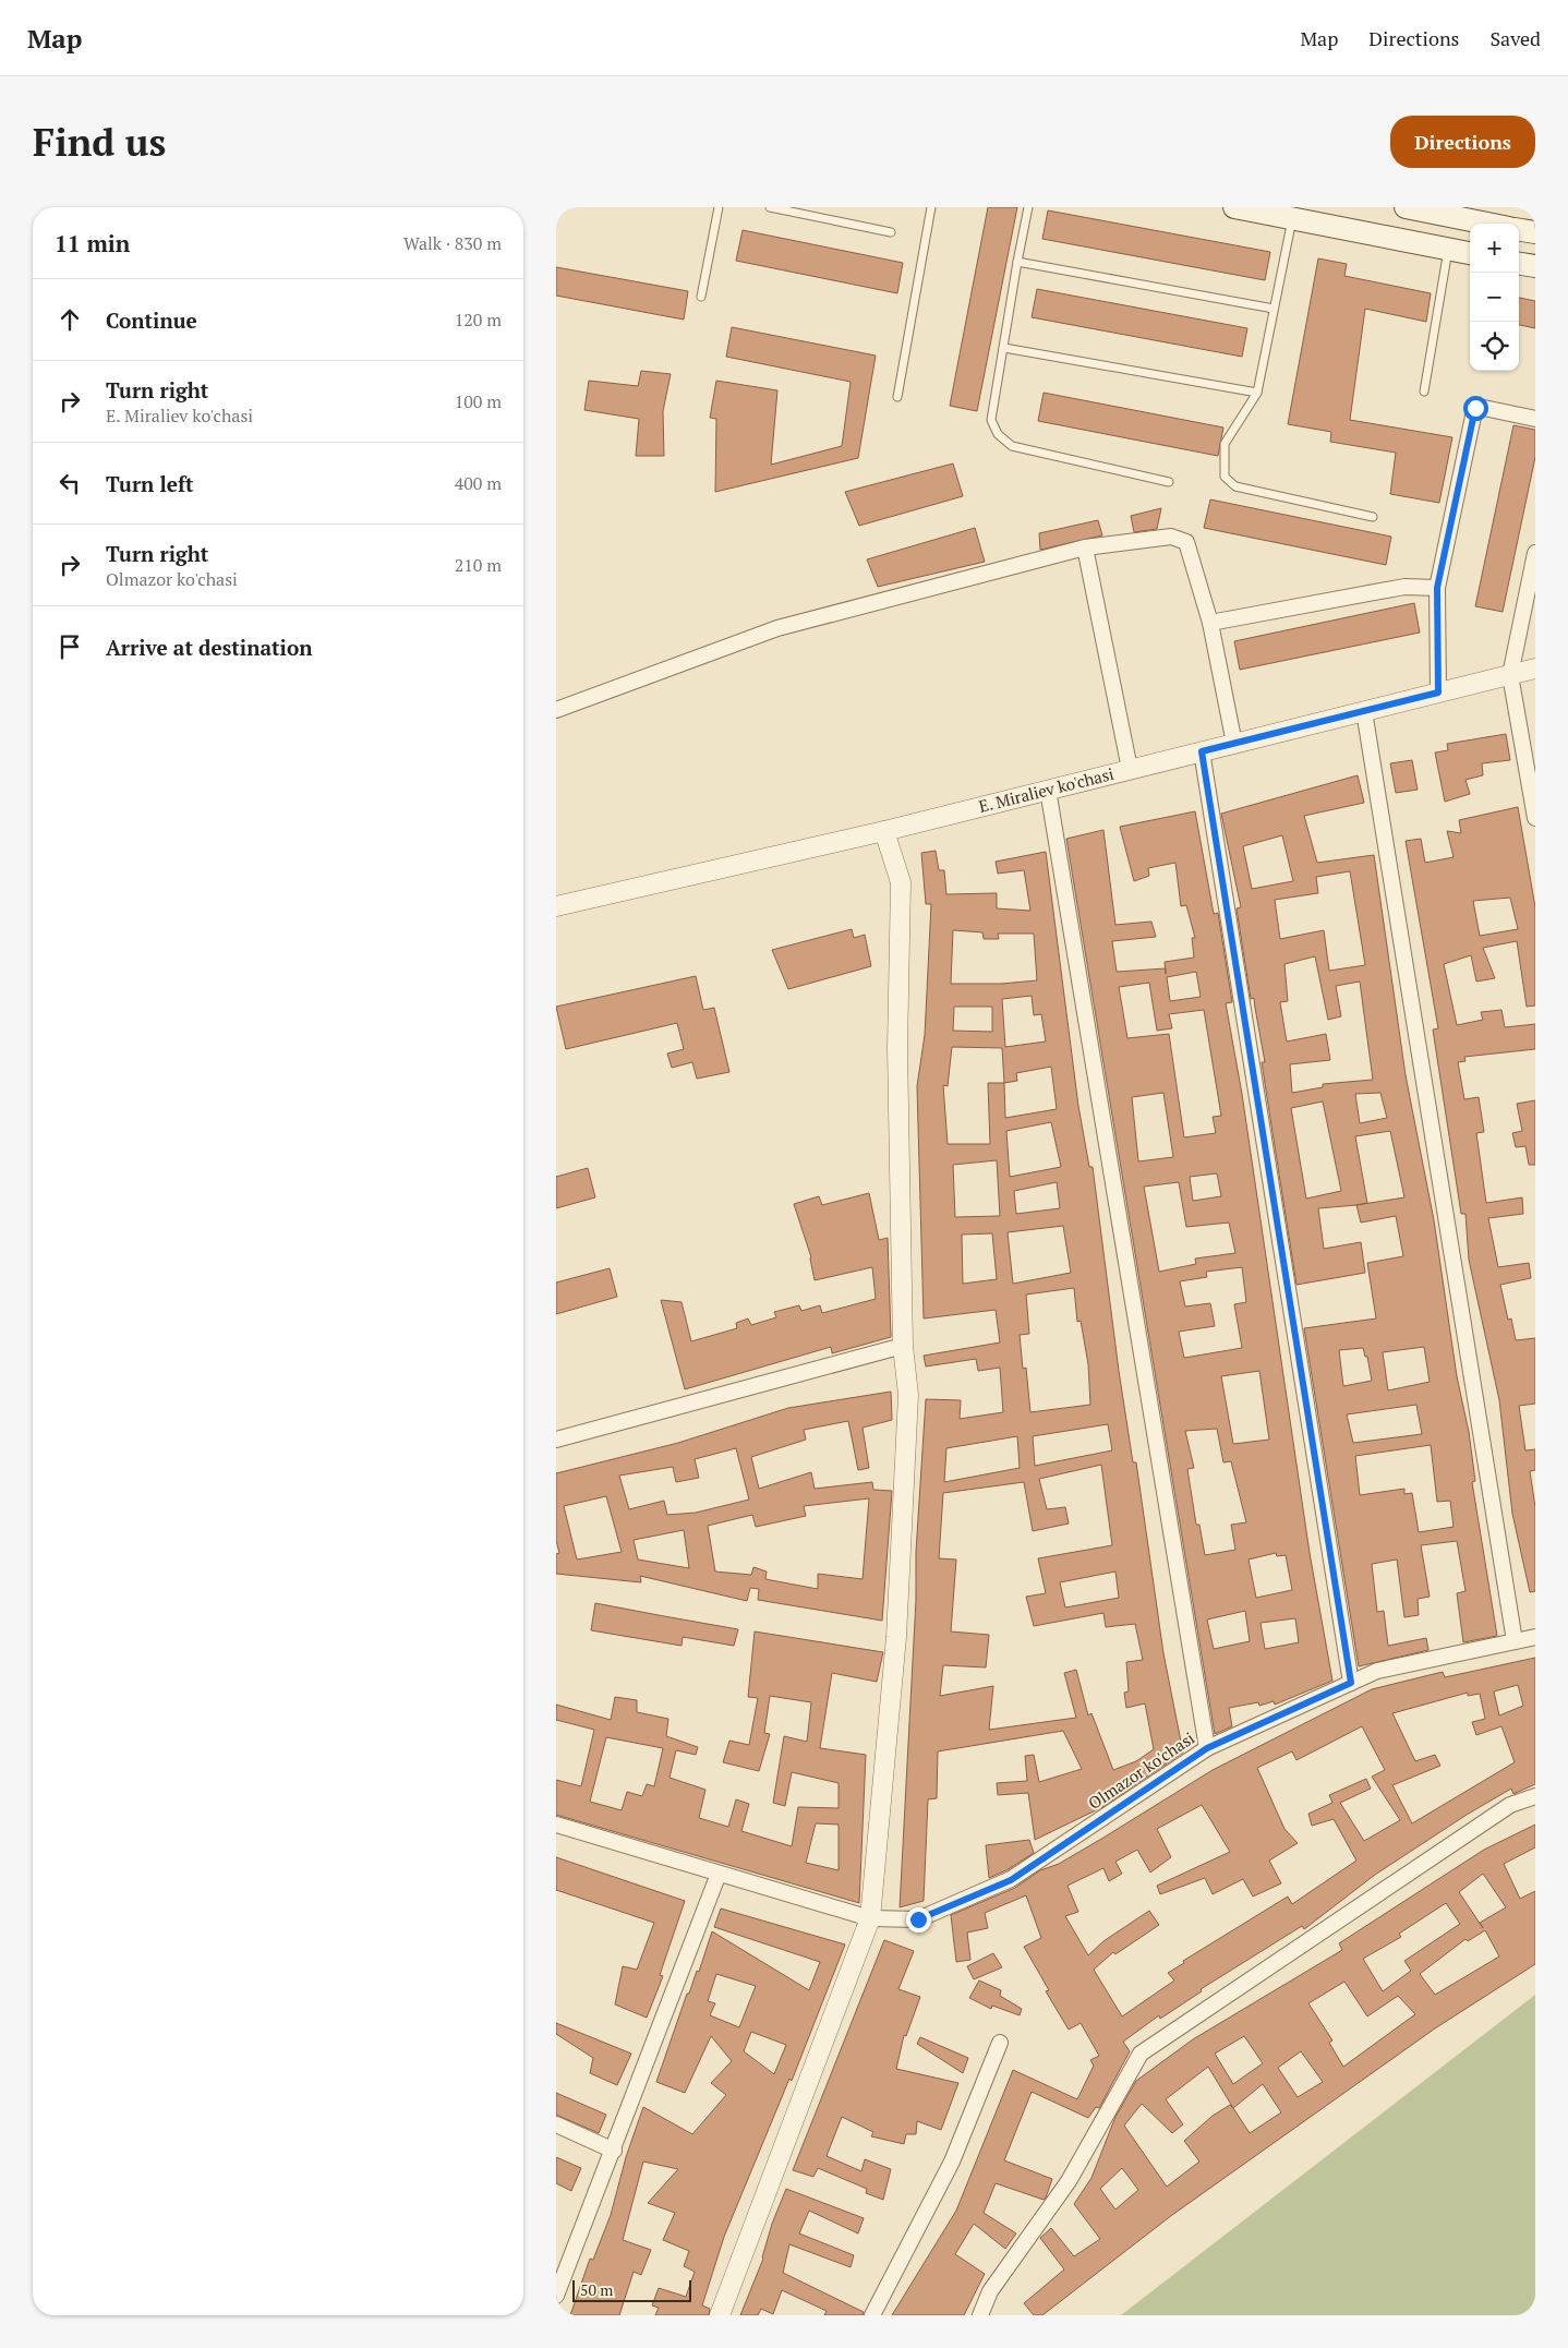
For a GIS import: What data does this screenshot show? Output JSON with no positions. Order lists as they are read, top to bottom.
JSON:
{
  "streets": {
    "street": ["E. Miraliev ko'chasi", "Olmazor ko'chasi"]
  },
  "scale_bar": "50 m",
  "page": {
    "header": "Map",
    "nav": ["Map", "Directions", "Saved"],
    "buttons": "Directions",
    "title": "Find us",
    "heading": ["11 min", "Walk · 830 m"],
    "map_buttons": ["+", "−"],
    "list": [
      ["Continue", "120 m"],
      ["Turn right", "E. Miraliev ko'chasi", "100 m"],
      ["Turn left", "400 m"],
      ["Turn right", "Olmazor ko'chasi", "210 m"],
      "Arrive at destination"
    ],
    "scale": "50 m"
  }
}
